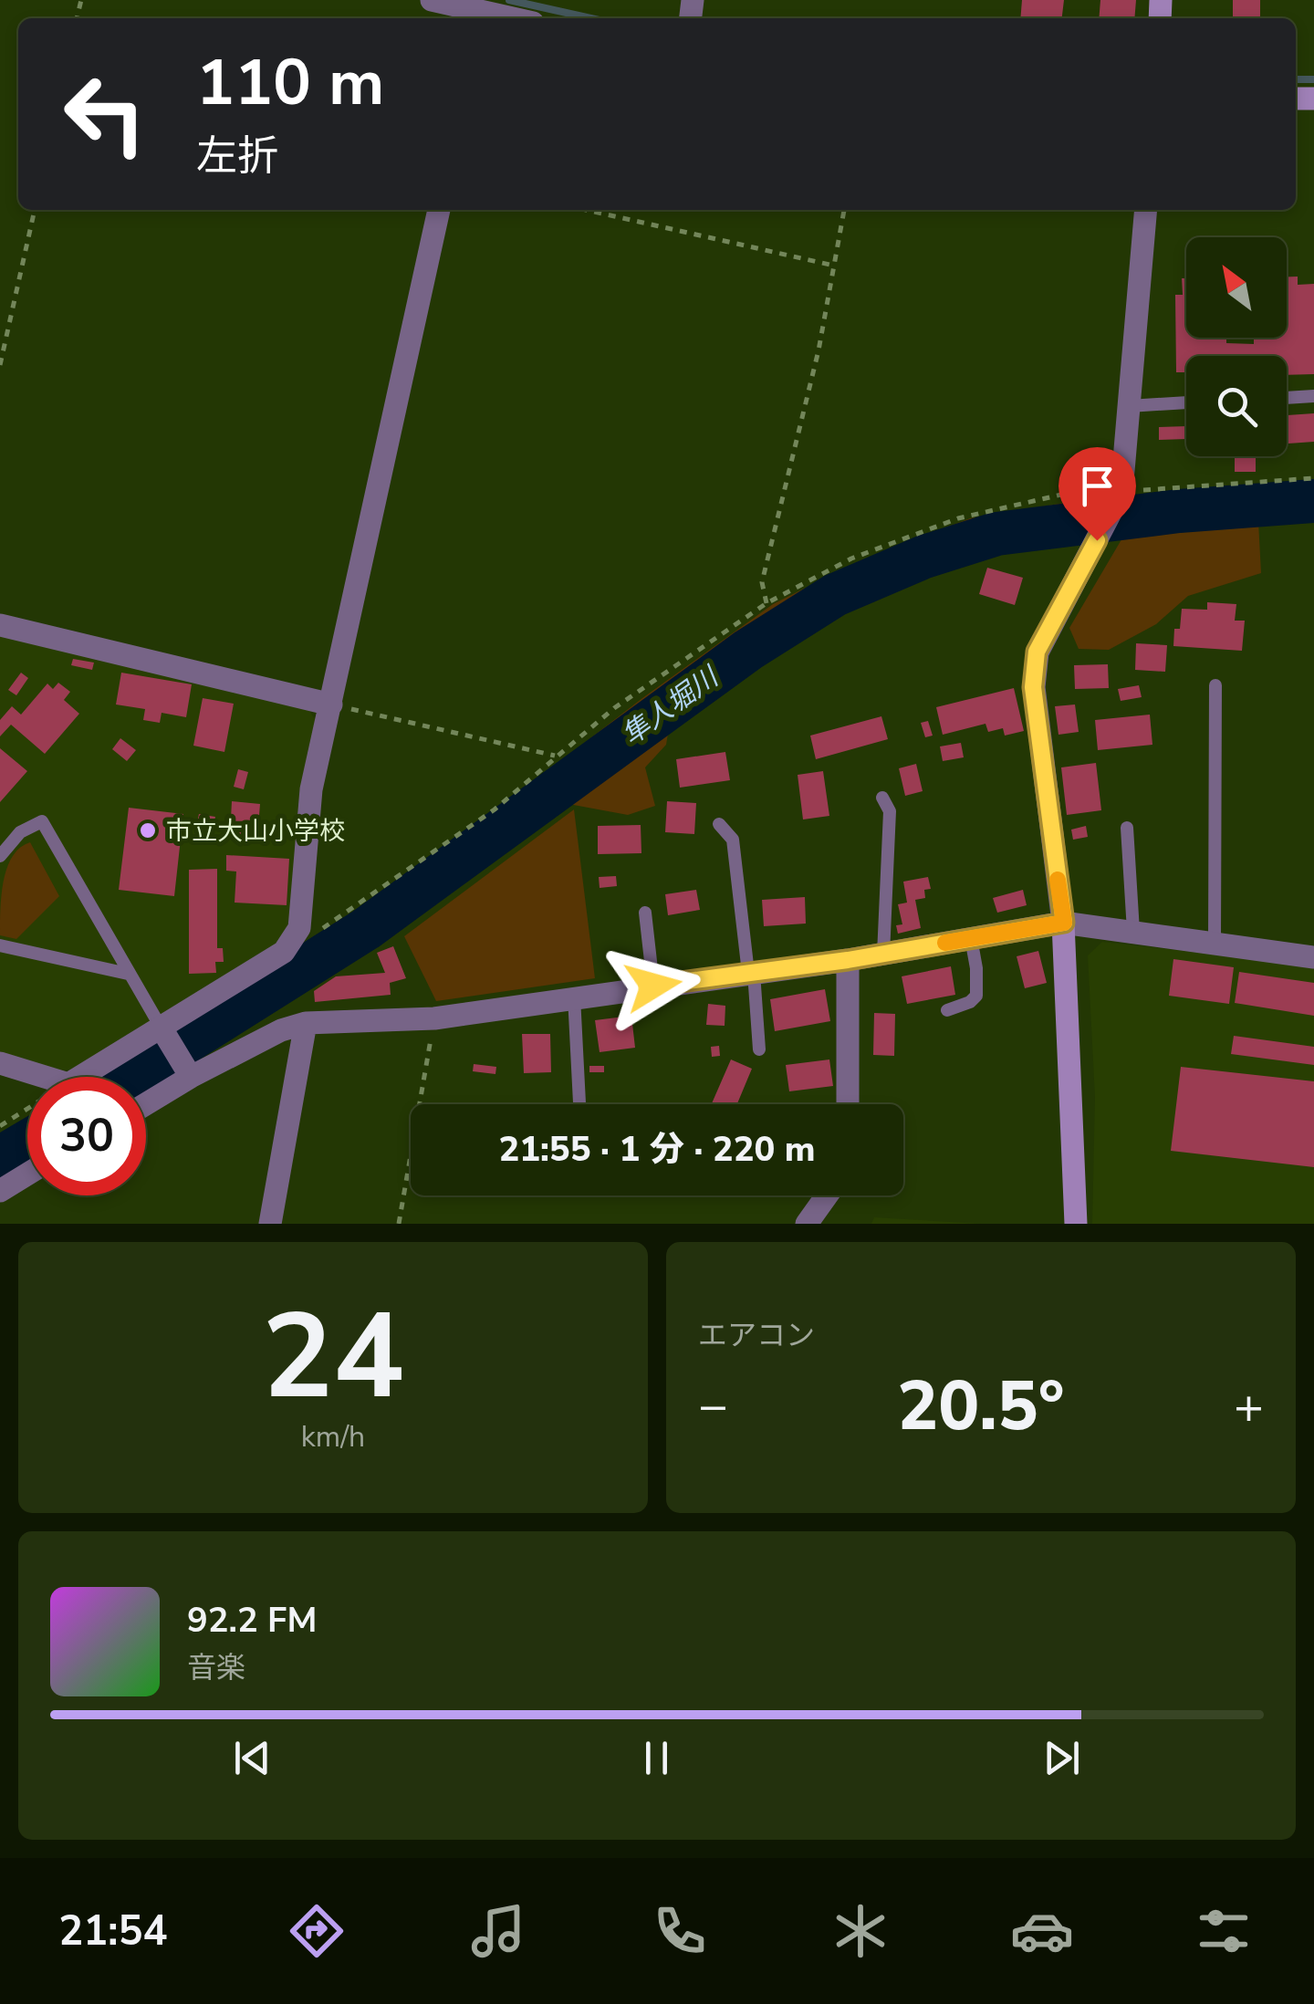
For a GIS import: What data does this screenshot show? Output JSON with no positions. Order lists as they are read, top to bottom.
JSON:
{
  "water": ["隼人堀川"],
  "places": ["市立大山小学校"],
  "north": "top left",
  "page": {
    "turn": ["110 m", "左折"],
    "limit": "30",
    "trip": "21:55 · 1 分 · 220 m",
    "tile": [
      ["24", "km/h"],
      "エアコン"
    ],
    "heat": ["−", "20.5°", "+"],
    "song": ["92.2 FM", "音楽"],
    "tabs": "21:54"
  }
}
